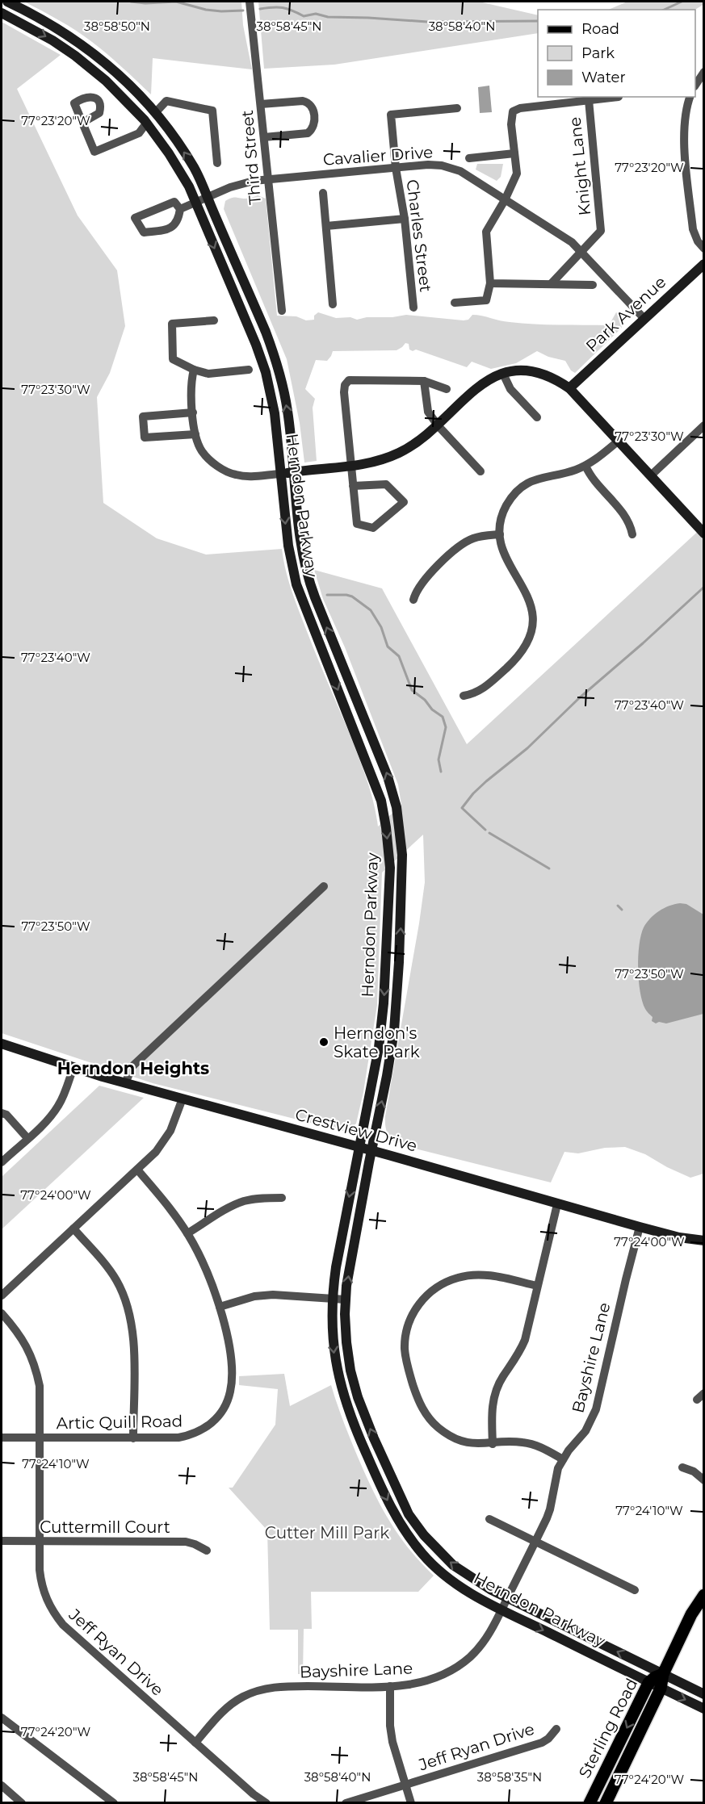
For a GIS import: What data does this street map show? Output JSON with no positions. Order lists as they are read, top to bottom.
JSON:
{
  "streets": {
    "main road": [
      "Park Avenue",
      "Herndon Parkway",
      "Crestview Drive",
      "Sterling Road"
    ],
    "street": [
      "Cavalier Drive",
      "Third Street",
      "Knight Lane",
      "Charles Street",
      "Bayshire Lane",
      "Artic Quill Road",
      "Cuttermill Court",
      "Jeff Ryan Drive"
    ]
  },
  "crossings": [
    ["Cavalier Drive", "Third Street"],
    ["Cavalier Drive", "Knight Lane"],
    ["Cavalier Drive", "Charles Street"],
    ["Cavalier Drive", "Park Avenue"],
    ["Cavalier Drive", "Herndon Parkway"],
    ["Herndon Parkway", "Crestview Drive"],
    ["Herndon Parkway", "Bayshire Lane"],
    ["Herndon Parkway", "Sterling Road"],
    ["Crestview Drive", "Bayshire Lane"],
    ["Bayshire Lane", "Jeff Ryan Drive"],
    ["Artic Quill Road", "Jeff Ryan Drive"],
    ["Cuttermill Court", "Jeff Ryan Drive"]
  ],
  "districts": ["Herndon Heights"],
  "parks": ["Cutter Mill Park"],
  "places": ["Herndon's Skate Park"],
  "legend": ["Road", "Park", "Water"],
  "coordinates": [
    "38°58'50\"N",
    "38°58'45\"N",
    "38°58'40\"N",
    "77°23'20\"W",
    "77°23'30\"W",
    "77°23'40\"W",
    "77°23'50\"W",
    "77°24'00\"W",
    "77°24'10\"W",
    "77°24'20\"W",
    "38°58'35\"N"
  ]
}
